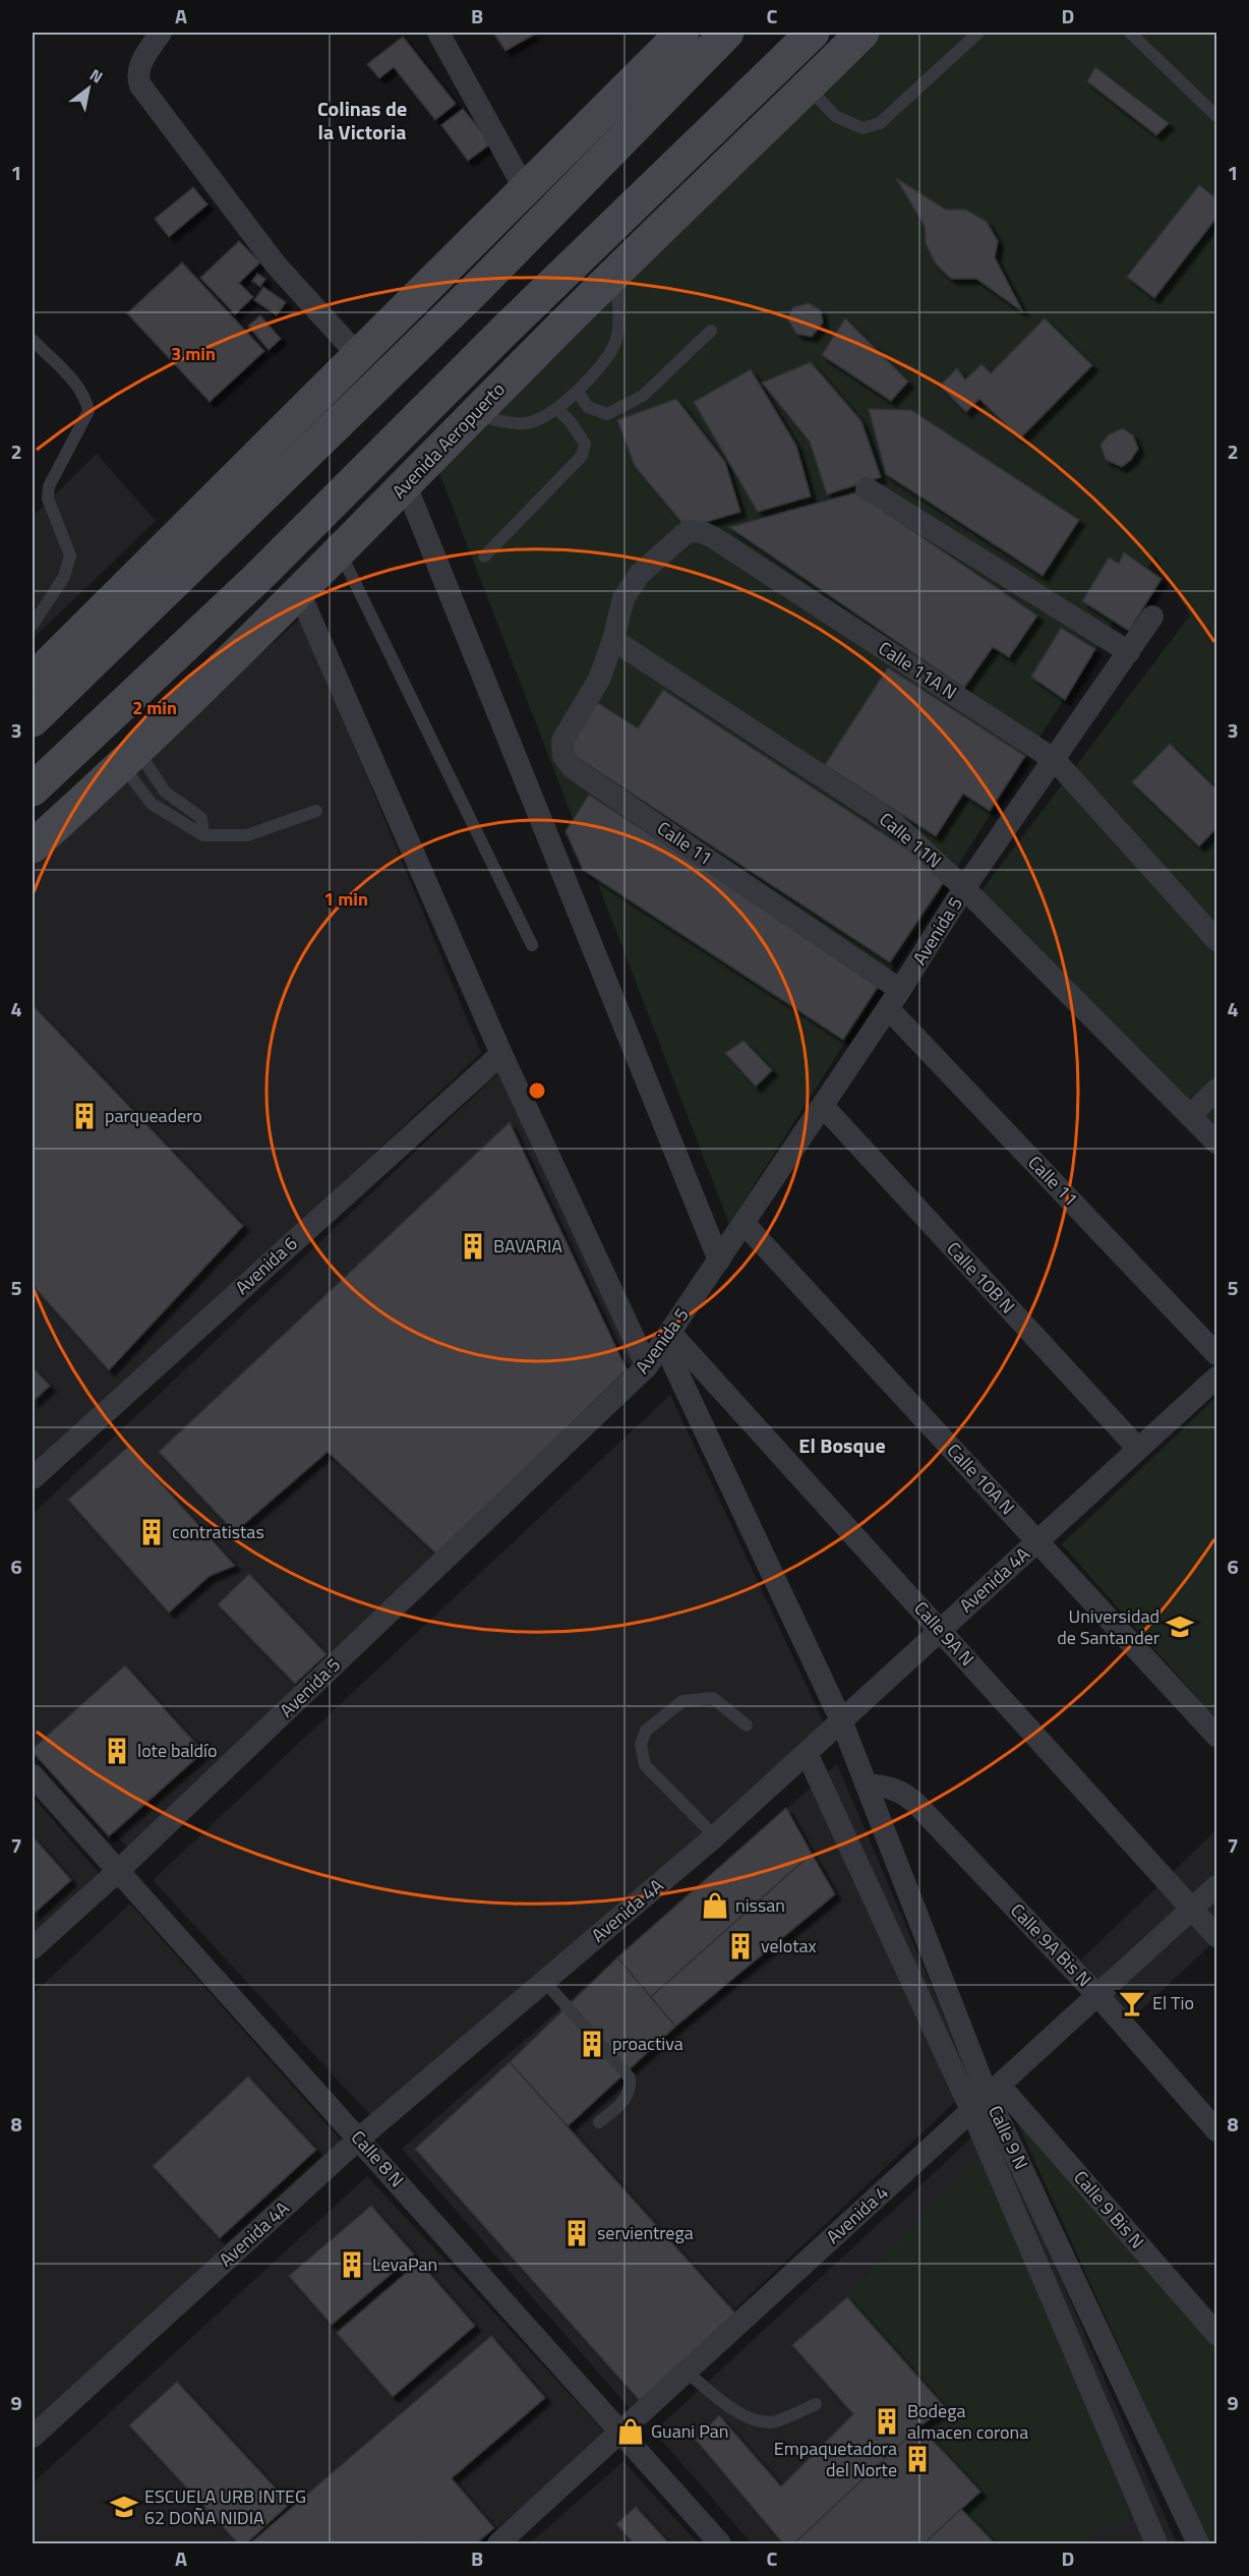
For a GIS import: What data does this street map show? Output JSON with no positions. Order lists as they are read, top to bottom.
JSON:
{
  "streets": {
    "main road": ["Avenida Aeropuerto"],
    "street": [
      "Calle 11A N",
      "Calle 11N",
      "Calle 11",
      "Avenida 5",
      "Avenida 6",
      "Calle 10B N",
      "Calle 10A N",
      "Avenida 4A",
      "Calle 9A N",
      "Calle 9A Bis N",
      "Calle 9 N",
      "Calle 8 N",
      "Calle 9 Bis N",
      "Avenida 4"
    ]
  },
  "crossings": [
    ["Calle 11A N", "Calle 11N"],
    ["Calle 11A N", "Calle 11"],
    ["Calle 11A N", "Avenida 5"],
    ["Calle 11N", "Avenida 5"],
    ["Calle 11", "Avenida 5"],
    ["Avenida 5", "Calle 10B N"],
    ["Avenida 5", "Calle 10A N"],
    ["Avenida 5", "Calle 9A N"],
    ["Avenida 5", "Calle 9 N"],
    ["Avenida 5", "Calle 8 N"],
    ["Calle 10B N", "Avenida 4A"],
    ["Calle 10A N", "Avenida 4A"],
    ["Avenida 4A", "Calle 9A N"],
    ["Avenida 4A", "Calle 9 N"],
    ["Avenida 4A", "Calle 8 N"],
    ["Calle 9A N", "Calle 9 N"],
    ["Calle 9A N", "Avenida 4"],
    ["Calle 9A Bis N", "Calle 9 N"],
    ["Calle 9A Bis N", "Avenida 4"],
    ["Calle 9 N", "Calle 9 Bis N"],
    ["Calle 9 N", "Avenida 4"],
    ["Calle 8 N", "Avenida 4"],
    ["Calle 9 Bis N", "Avenida 4"]
  ],
  "districts": ["Colinas de la Victoria", "El Bosque"],
  "places": {
    "building": [
      "parqueadero",
      "BAVARIA",
      "contratistas",
      "lote baldío",
      "velotax",
      "proactiva",
      "servientrega",
      "LevaPan",
      "Bodega almacen corona",
      "Empaquetadora del Norte"
    ],
    "school or university": ["Universidad de Santander", "ESCUELA URB INTEG 62 DOÑA NIDIA"],
    "shop": ["nissan", "Guani Pan"],
    "bar": ["El Tio"]
  },
  "north": "top right",
  "grid": {
    "columns": [
      "A",
      "B",
      "C",
      "D"
    ],
    "rows": [
      "1",
      "2",
      "3",
      "4",
      "5",
      "6",
      "7",
      "8",
      "9"
    ]
  },
  "rings": ["3 min", "2 min", "1 min"]
}
